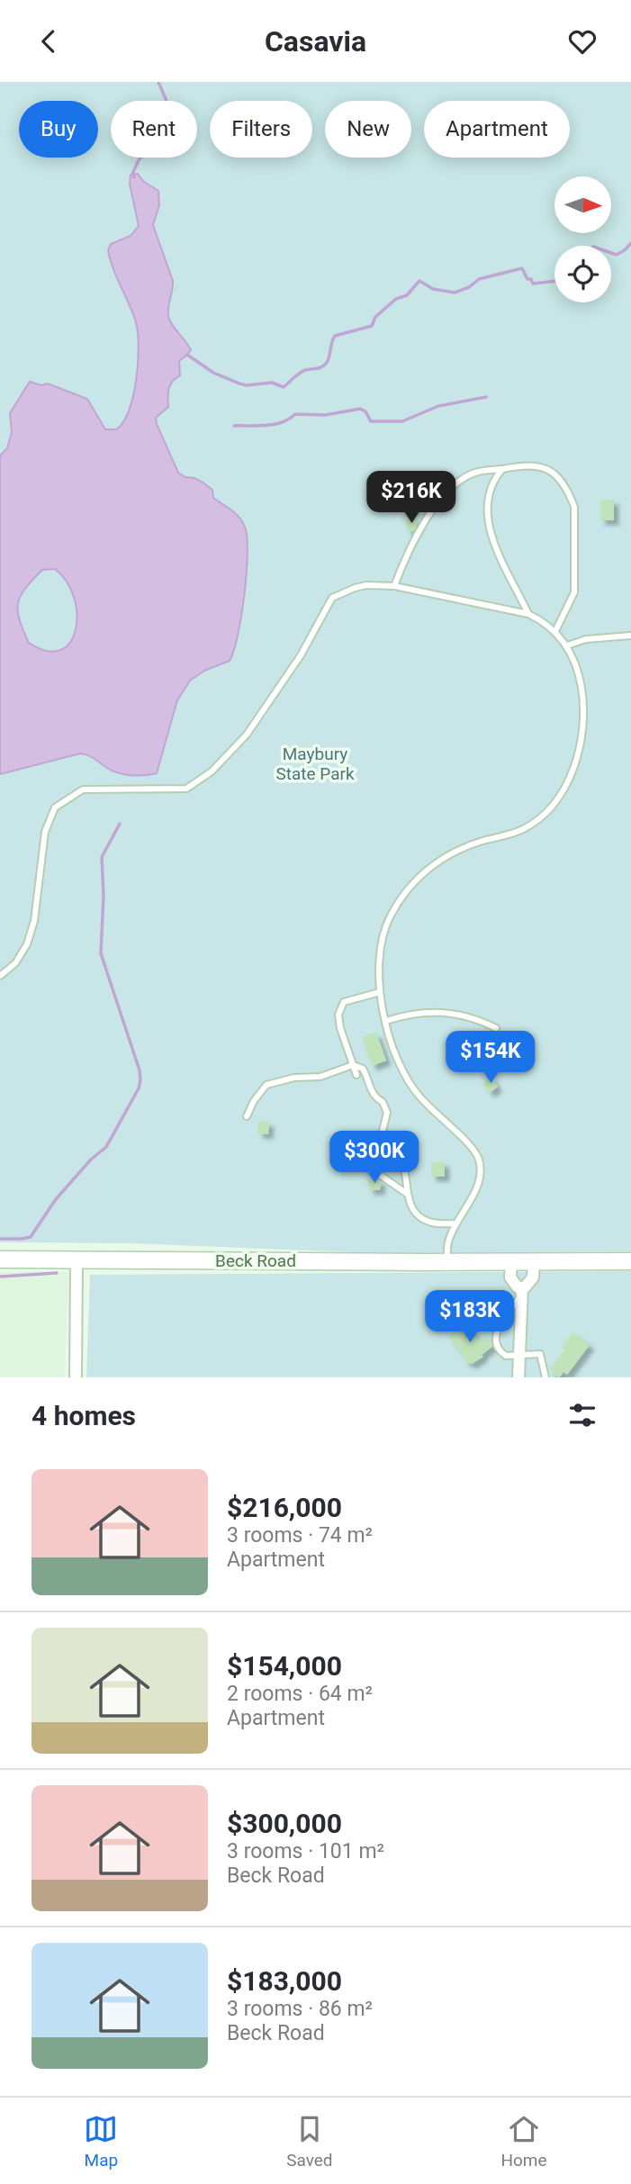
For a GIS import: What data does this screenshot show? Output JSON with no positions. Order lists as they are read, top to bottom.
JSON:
{
  "streets": {
    "main road": ["Beck Road"]
  },
  "parks": ["Maybury State Park"],
  "north": "right",
  "page": {
    "header": "Casavia",
    "chip": [
      "Buy",
      "Rent",
      "Filters",
      "New",
      "Apartment"
    ],
    "price": [
      "$216K",
      "$154K",
      "$300K",
      "$183K"
    ],
    "heading": "4 homes",
    "list": [
      {
        "name": "$216,000",
        "note": "3 rooms · 74 m² · Apartment"
      },
      {
        "name": "$154,000",
        "note": "2 rooms · 64 m² · Apartment"
      },
      {
        "name": "$300,000",
        "note": "3 rooms · 101 m² · Beck Road"
      },
      {
        "name": "$183,000",
        "note": "3 rooms · 86 m² · Beck Road"
      }
    ],
    "tabs": ["Map", "Saved", "Home"]
  }
}
